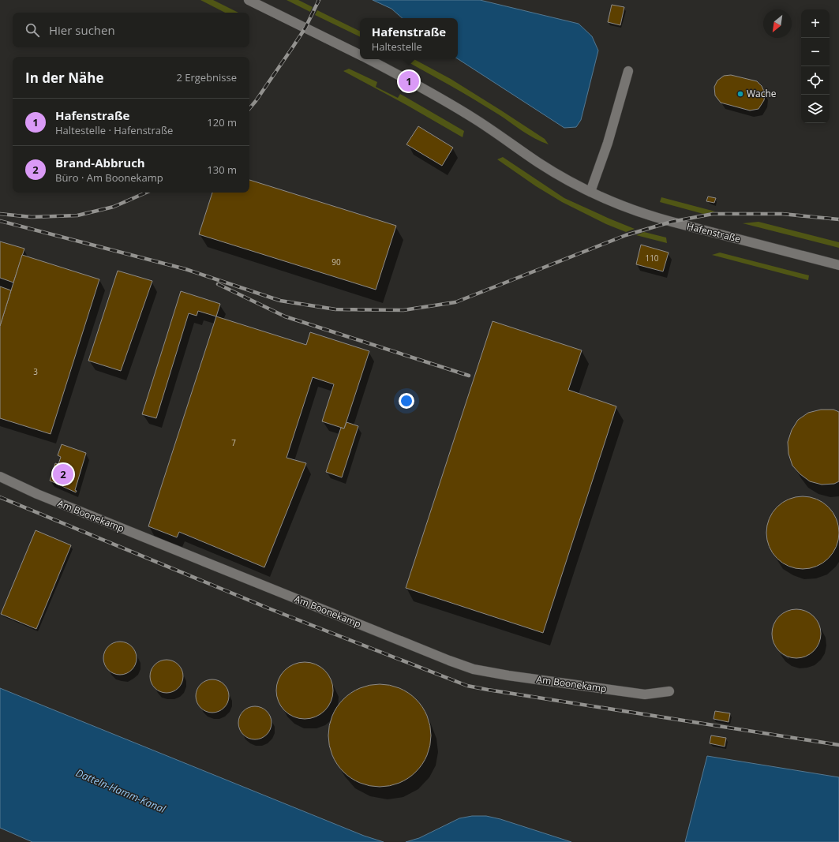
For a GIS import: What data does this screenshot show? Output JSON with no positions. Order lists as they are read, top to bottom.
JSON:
{
  "streets": {
    "street": ["Hafenstraße", "Am Boonekamp"]
  },
  "water": ["Datteln-Hamm-Kanal"],
  "places": ["Wache"],
  "house_numbers": [
    "110",
    "90",
    "3",
    "7"
  ],
  "north": "bottom left",
  "page": {
    "map_buttons": ["+", "−"],
    "search": "Hier suchen",
    "popup": ["Hafenstraße", "Haltestelle"],
    "heading": ["In der Nähe", "2 Ergebnisse"],
    "pins": ["1", "2"],
    "list": [
      {
        "mark": "1",
        "name": "Hafenstraße",
        "note": "Haltestelle · Hafenstraße",
        "value": "120 m"
      },
      {
        "mark": "2",
        "name": "Brand-Abbruch",
        "note": "Büro · Am Boonekamp",
        "value": "130 m"
      }
    ]
  }
}
